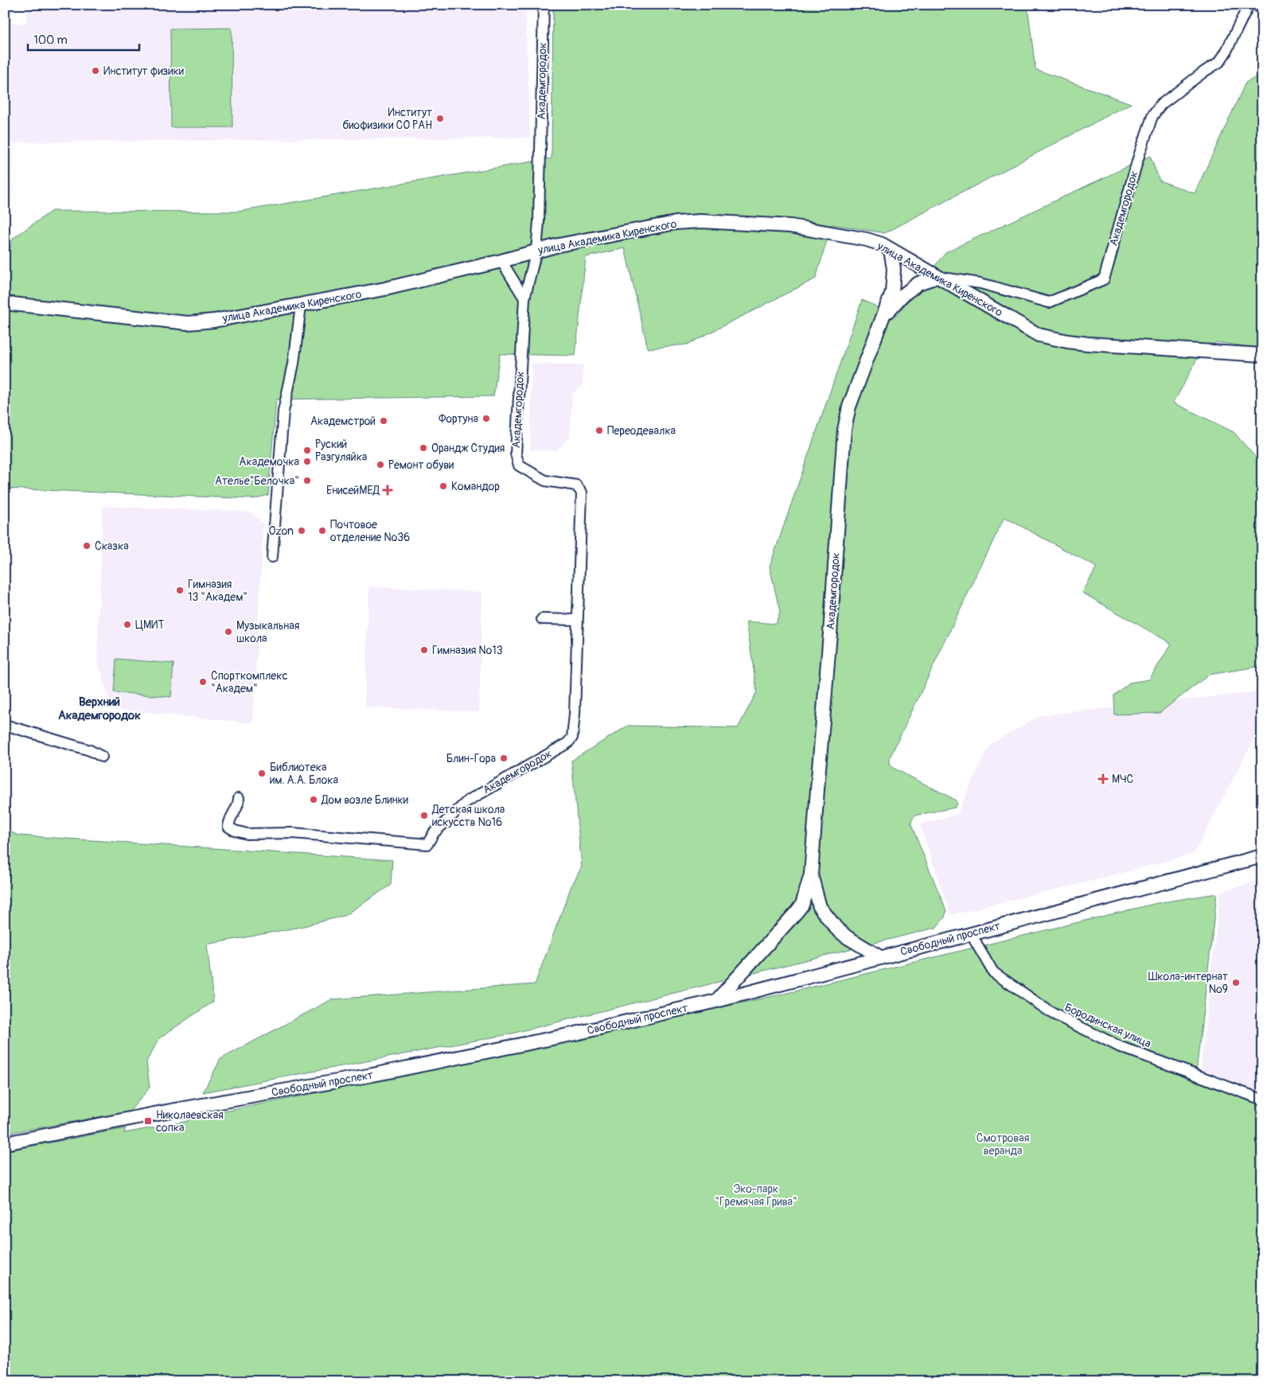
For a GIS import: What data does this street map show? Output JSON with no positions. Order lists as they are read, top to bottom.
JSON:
{
  "streets": {
    "main road": ["Академгородок", "улица Академика Киренского", "Свободный проспект"],
    "street": ["Бородинская улица"]
  },
  "crossings": [
    ["Академгородок", "улица Академика Киренского"],
    ["Свободный проспект", "Бородинская улица"]
  ],
  "districts": ["Верхний Академгородок"],
  "parks": ["Смотровая веранда", "Эко-парк \"Гремячая Грива\""],
  "places": {
    "other": [
      "Институт физики",
      "Институт биофизики СО РАН",
      "Фортуна",
      "Академстрой",
      "Переодевалка",
      "Орандж Студия",
      "Руский Разгуляйка",
      "Академочка",
      "Ремонт обуви",
      "Ателье\"Белочка\"",
      "Командор",
      "Ozon",
      "Почтовое отделение №36",
      "Сказка",
      "Гимназия 13 \"Академ\"",
      "ЦМИТ",
      "Музыкальная школа",
      "Гимназия №13",
      "Спорткомплекс \"Академ\"",
      "Блин-Гора",
      "Библиотека им. А.А. Блока",
      "Дом возле Блинки",
      "Детская школа искусств №16",
      "Школа-интернат №9"
    ],
    "health": ["ЕнисейМЕД", "МЧС"],
    "transit": ["Николаевская сопка"]
  },
  "scale_bar": "100 m"
}
